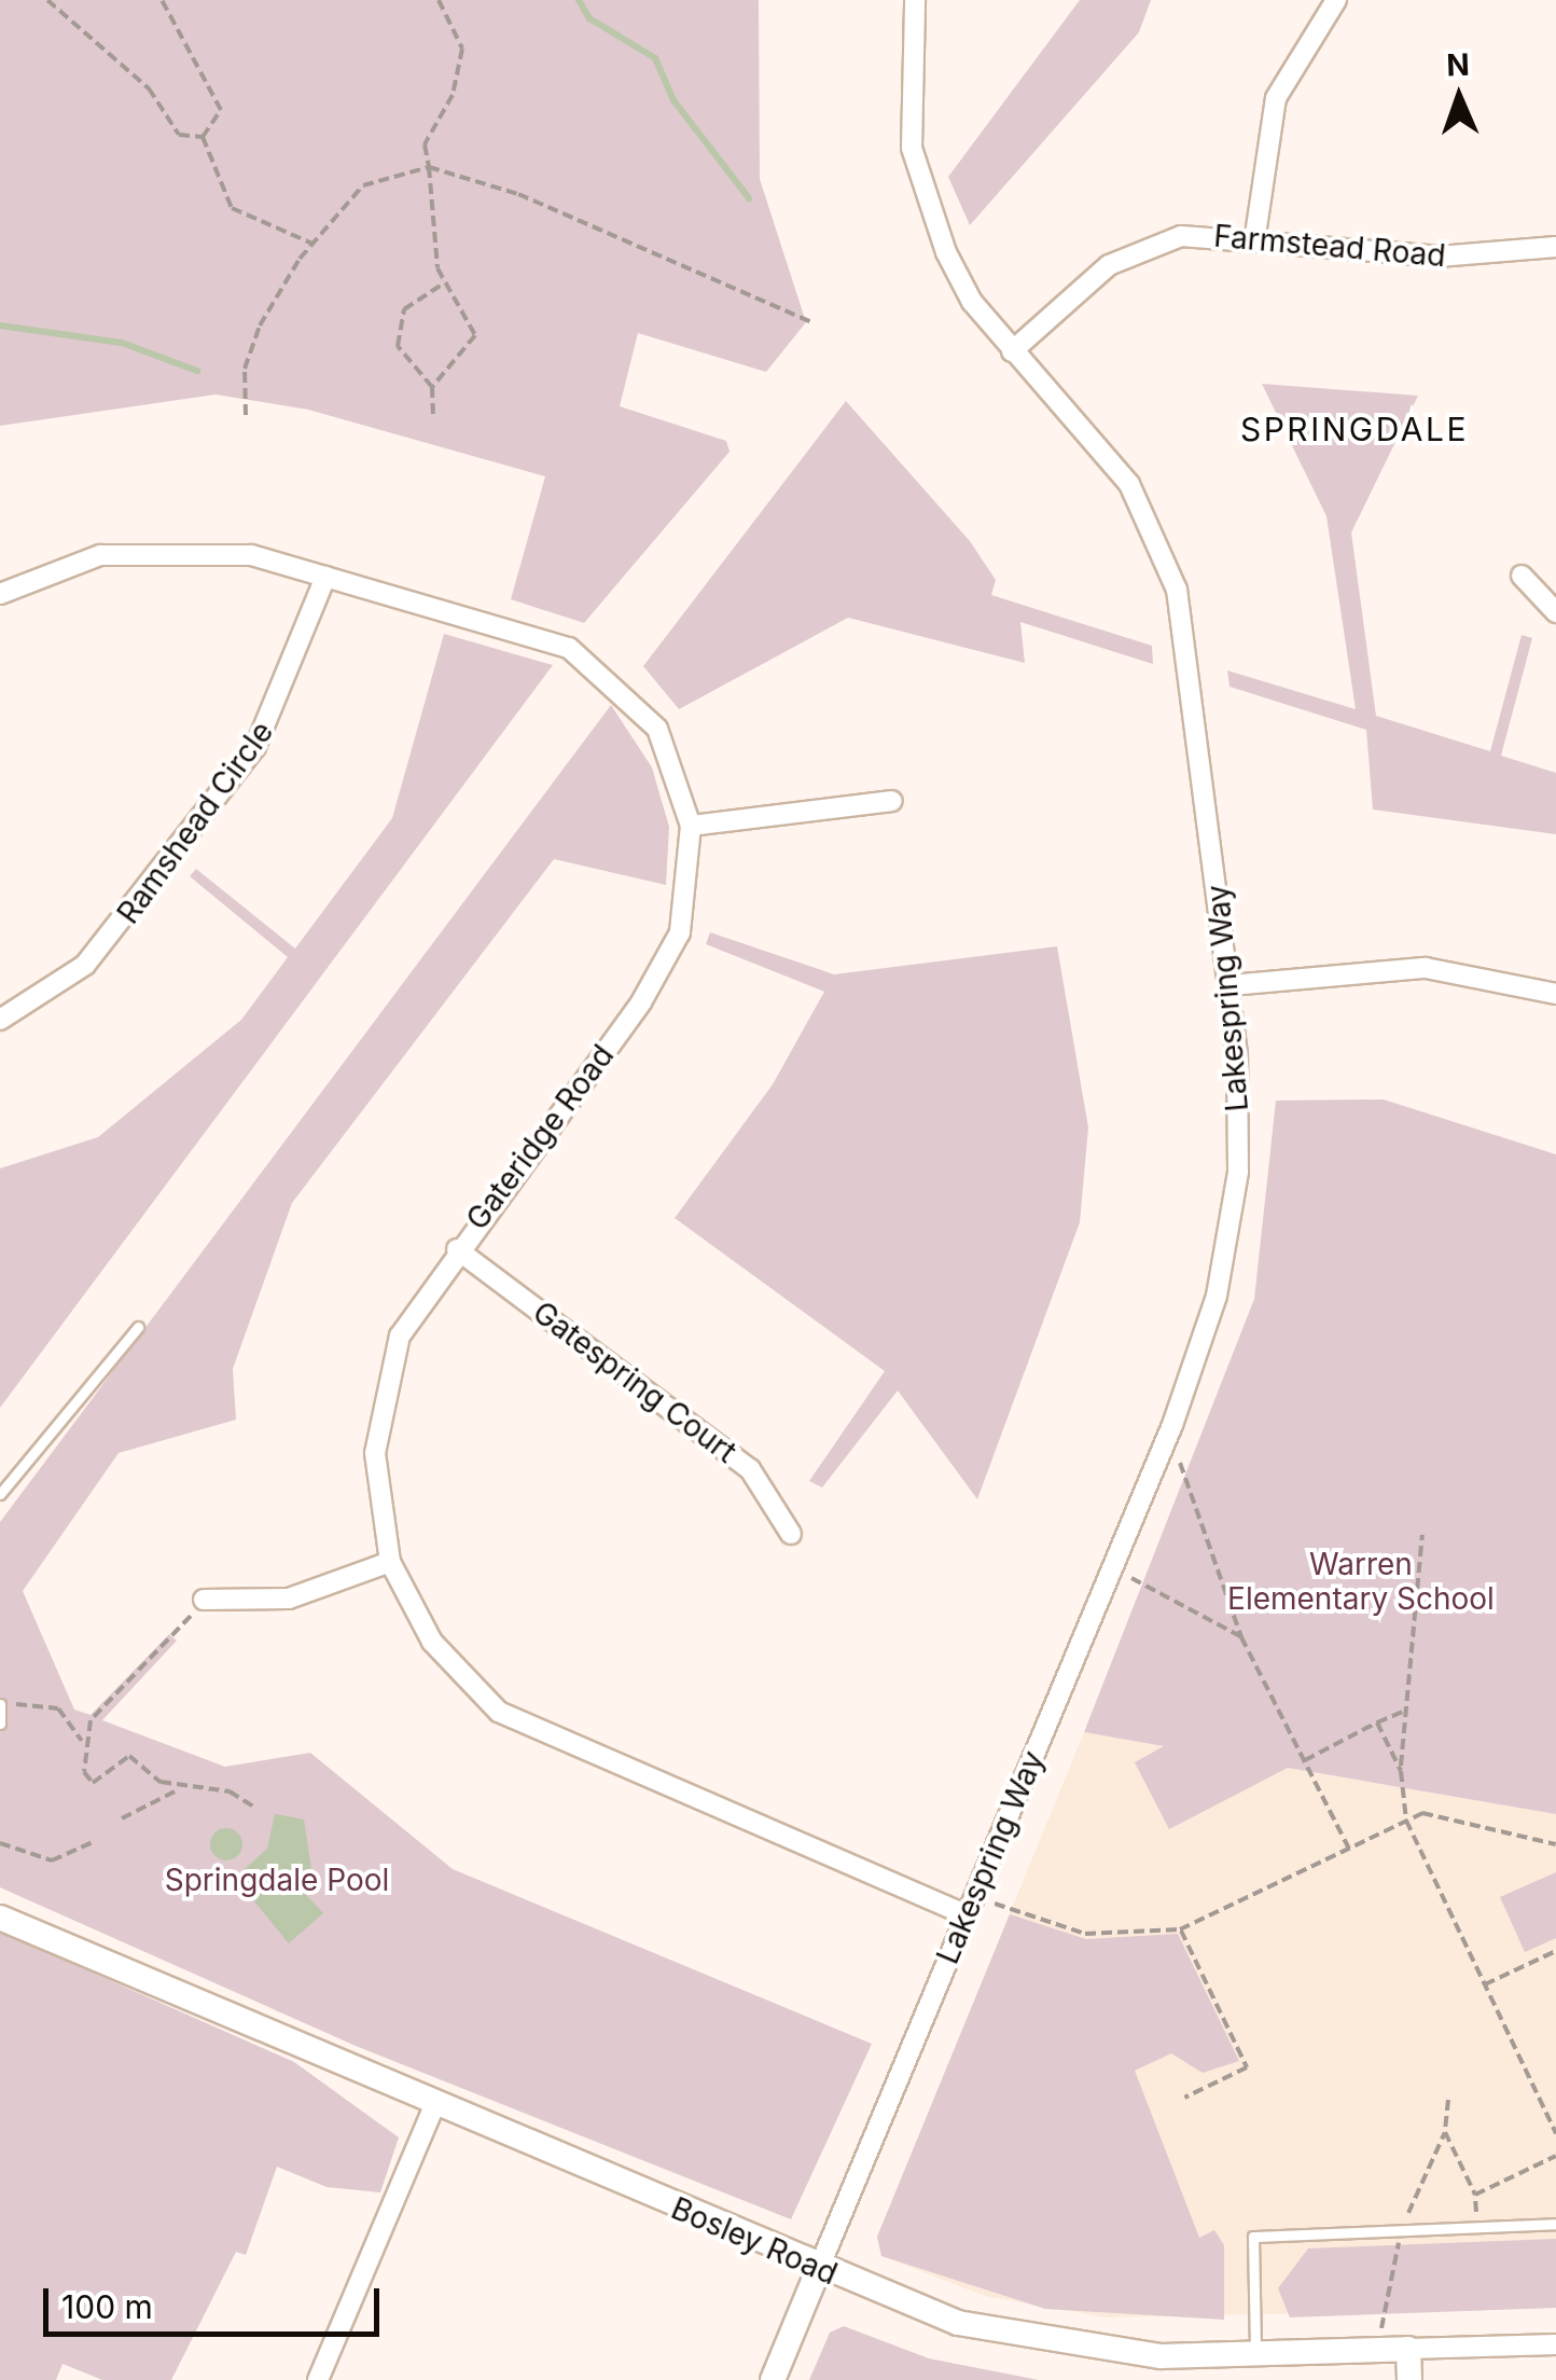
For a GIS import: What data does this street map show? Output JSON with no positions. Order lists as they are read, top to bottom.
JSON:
{
  "streets": {
    "street": [
      "Farmstead Road",
      "Ramshead Circle",
      "Lakespring Way",
      "Gateridge Road",
      "Gatespring Court",
      "Bosley Road"
    ]
  },
  "crossings": [
    ["Farmstead Road", "Lakespring Way"],
    ["Ramshead Circle", "Gateridge Road"],
    ["Lakespring Way", "Gateridge Road"],
    ["Lakespring Way", "Bosley Road"],
    ["Gateridge Road", "Gatespring Court"]
  ],
  "districts": ["SPRINGDALE"],
  "parks": ["Warren Elementary School", "Springdale Pool"],
  "scale_bar": "100 m",
  "north": "top"
}
